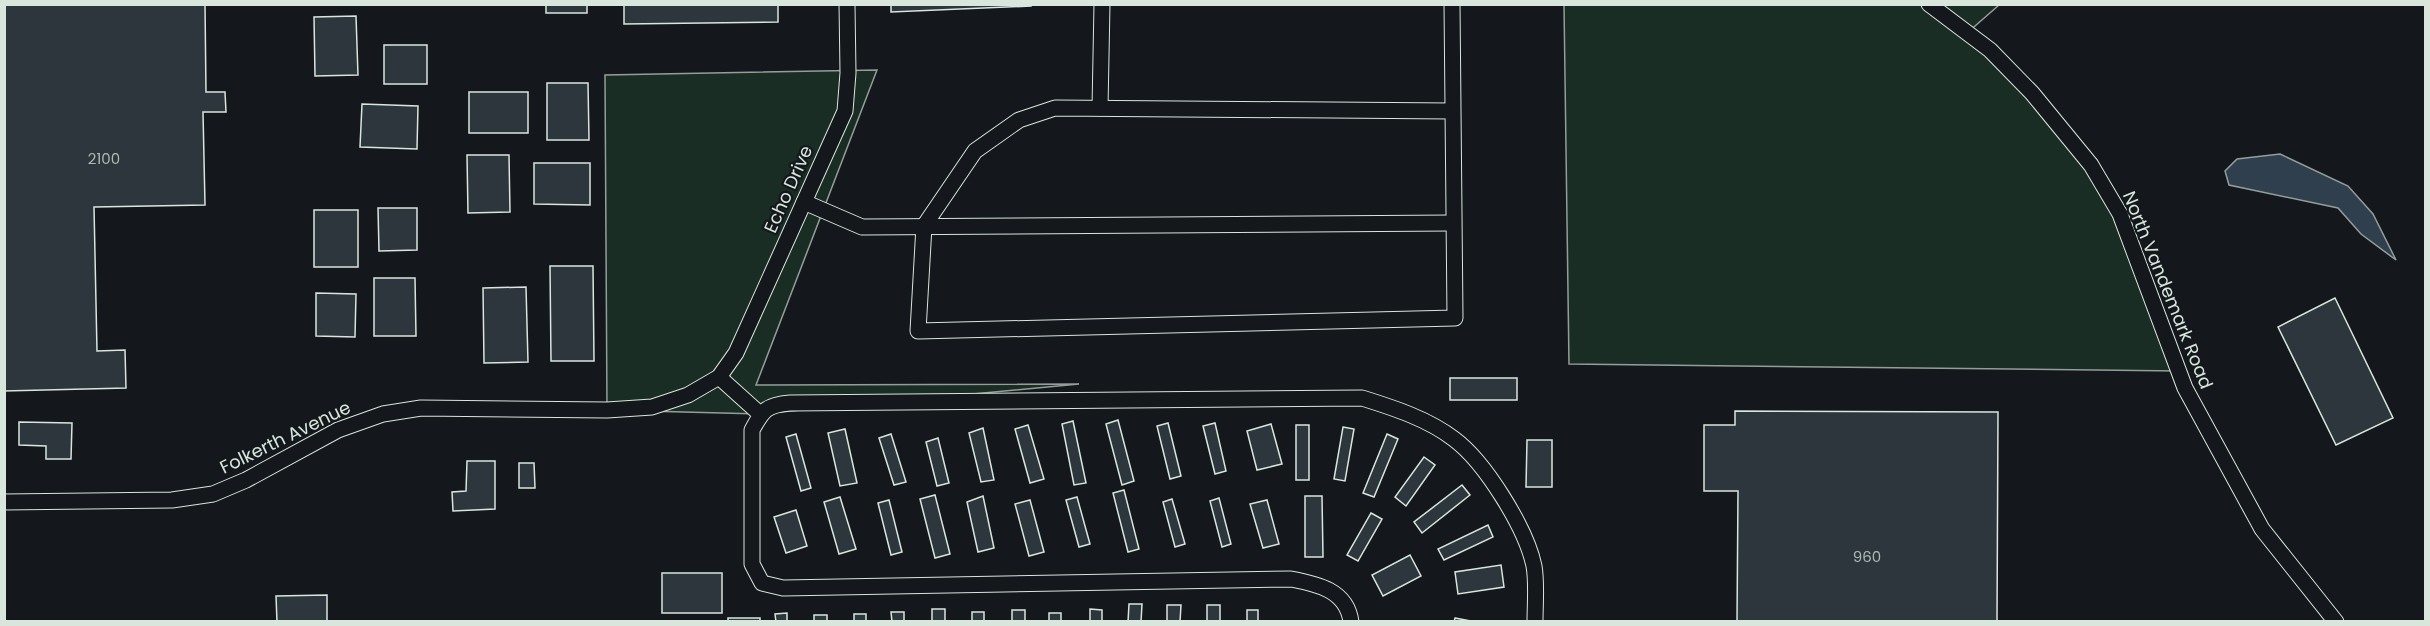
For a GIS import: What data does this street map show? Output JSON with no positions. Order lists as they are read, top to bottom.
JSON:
{
  "streets": {
    "street": ["Echo Drive", "North Vandemark Road", "Folkerth Avenue"]
  },
  "crossings": [
    ["Echo Drive", "Folkerth Avenue"]
  ],
  "house_numbers": ["2100", "960"]
}
